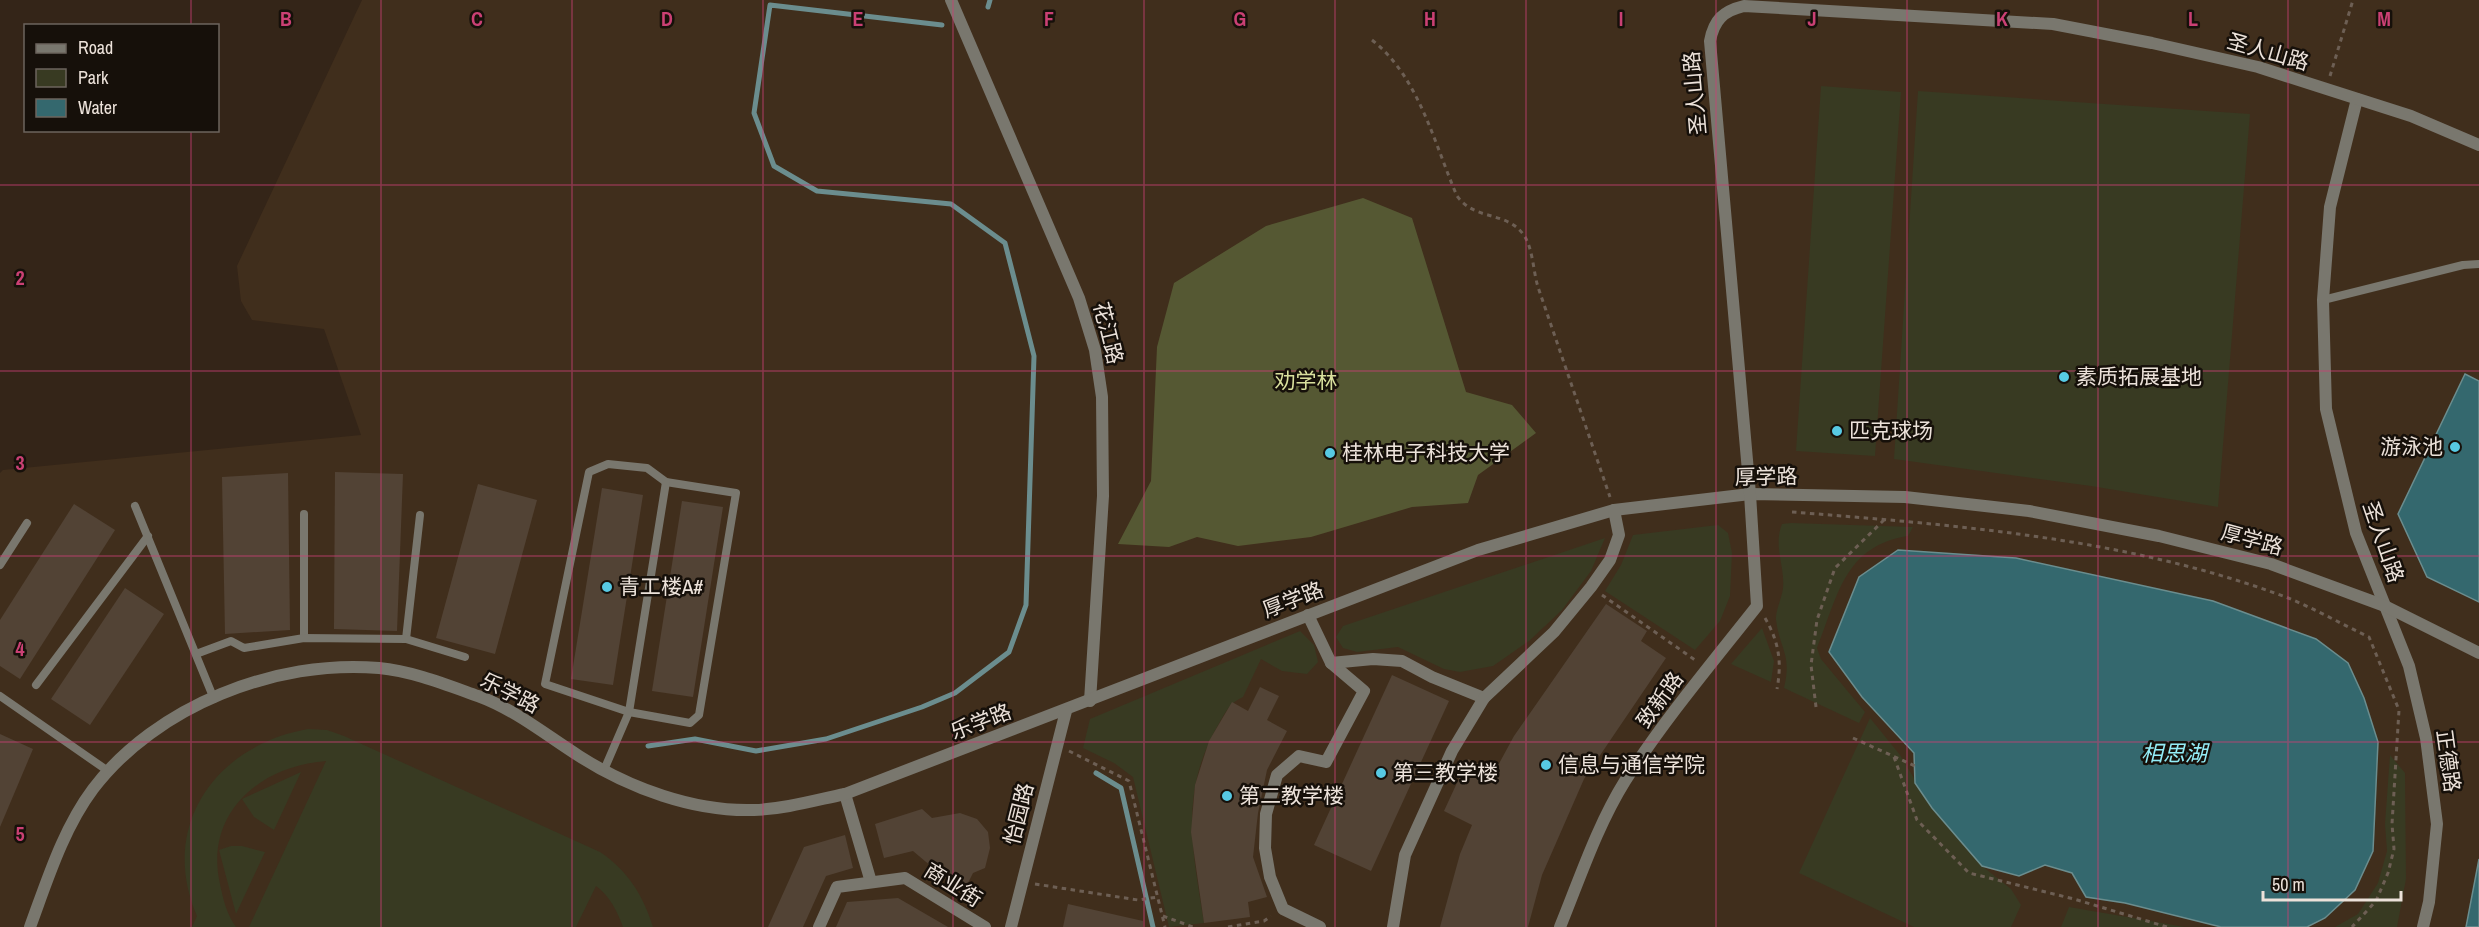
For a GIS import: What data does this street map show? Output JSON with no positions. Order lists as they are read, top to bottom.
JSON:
{
  "streets": {
    "street": [
      "圣人山路",
      "花江路",
      "厚学路",
      "乐学路",
      "致新路",
      "正德路",
      "怡园路",
      "商业街"
    ]
  },
  "crossings": [
    ["圣人山路", "厚学路"],
    ["圣人山路", "正德路"],
    ["花江路", "厚学路"],
    ["厚学路", "乐学路"],
    ["厚学路", "正德路"],
    ["厚学路", "怡园路"],
    ["乐学路", "怡园路"]
  ],
  "water": ["相思湖"],
  "parks": ["劝学林"],
  "places": [
    "素质拓展基地",
    "匹克球场",
    "游泳池",
    "桂林电子科技大学",
    "青工楼A#",
    "信息与通信学院",
    "第三教学楼",
    "第二教学楼"
  ],
  "legend": ["Road", "Park", "Water"],
  "scale_bar": "50 m",
  "grid": {
    "columns": [
      "B",
      "C",
      "D",
      "E",
      "F",
      "G",
      "H",
      "I",
      "J",
      "K",
      "L",
      "M"
    ],
    "rows": [
      "2",
      "3",
      "4",
      "5"
    ]
  }
}
